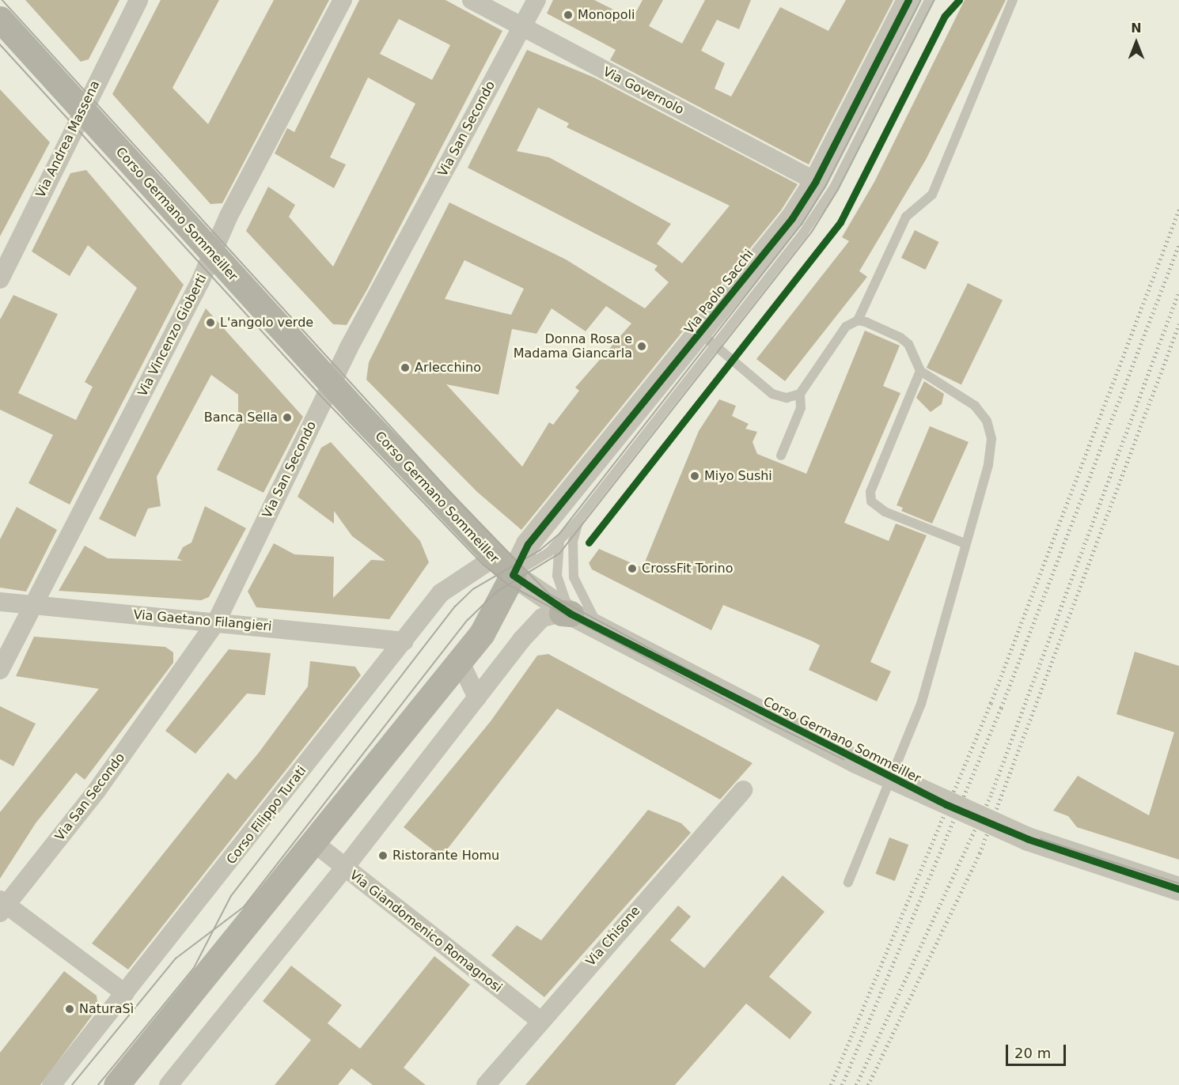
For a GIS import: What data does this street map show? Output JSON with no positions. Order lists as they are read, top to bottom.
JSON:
{
  "streets": {
    "main road": ["Corso Germano Sommeiller"],
    "street": [
      "Via Governolo",
      "Via San Secondo",
      "Via Andrea Massena",
      "Via Paolo Sacchi",
      "Via Vincenzo Gioberti",
      "Via Gaetano Filangieri",
      "Corso Filippo Turati",
      "Via Giandomenico Romagnosi",
      "Via Chisone"
    ]
  },
  "crossings": [
    ["Via Governolo", "Via San Secondo"],
    ["Via Governolo", "Via Paolo Sacchi"],
    ["Via San Secondo", "Corso Germano Sommeiller"],
    ["Via San Secondo", "Via Gaetano Filangieri"],
    ["Via Andrea Massena", "Corso Germano Sommeiller"],
    ["Corso Germano Sommeiller", "Via Paolo Sacchi"],
    ["Corso Germano Sommeiller", "Via Vincenzo Gioberti"],
    ["Corso Germano Sommeiller", "Corso Filippo Turati"],
    ["Via Paolo Sacchi", "Corso Filippo Turati"],
    ["Via Vincenzo Gioberti", "Via Gaetano Filangieri"],
    ["Via Gaetano Filangieri", "Corso Filippo Turati"],
    ["Via Giandomenico Romagnosi", "Via Chisone"]
  ],
  "places": [
    "Monopoli",
    "L'angolo verde",
    "Donna Rosa e Madama Giancarla",
    "Arlecchino",
    "Banca Sella",
    "Miyo Sushi",
    "CrossFit Torino",
    "Ristorante Homu",
    "NaturaSì"
  ],
  "scale_bar": "20 m",
  "north": "top"
}
